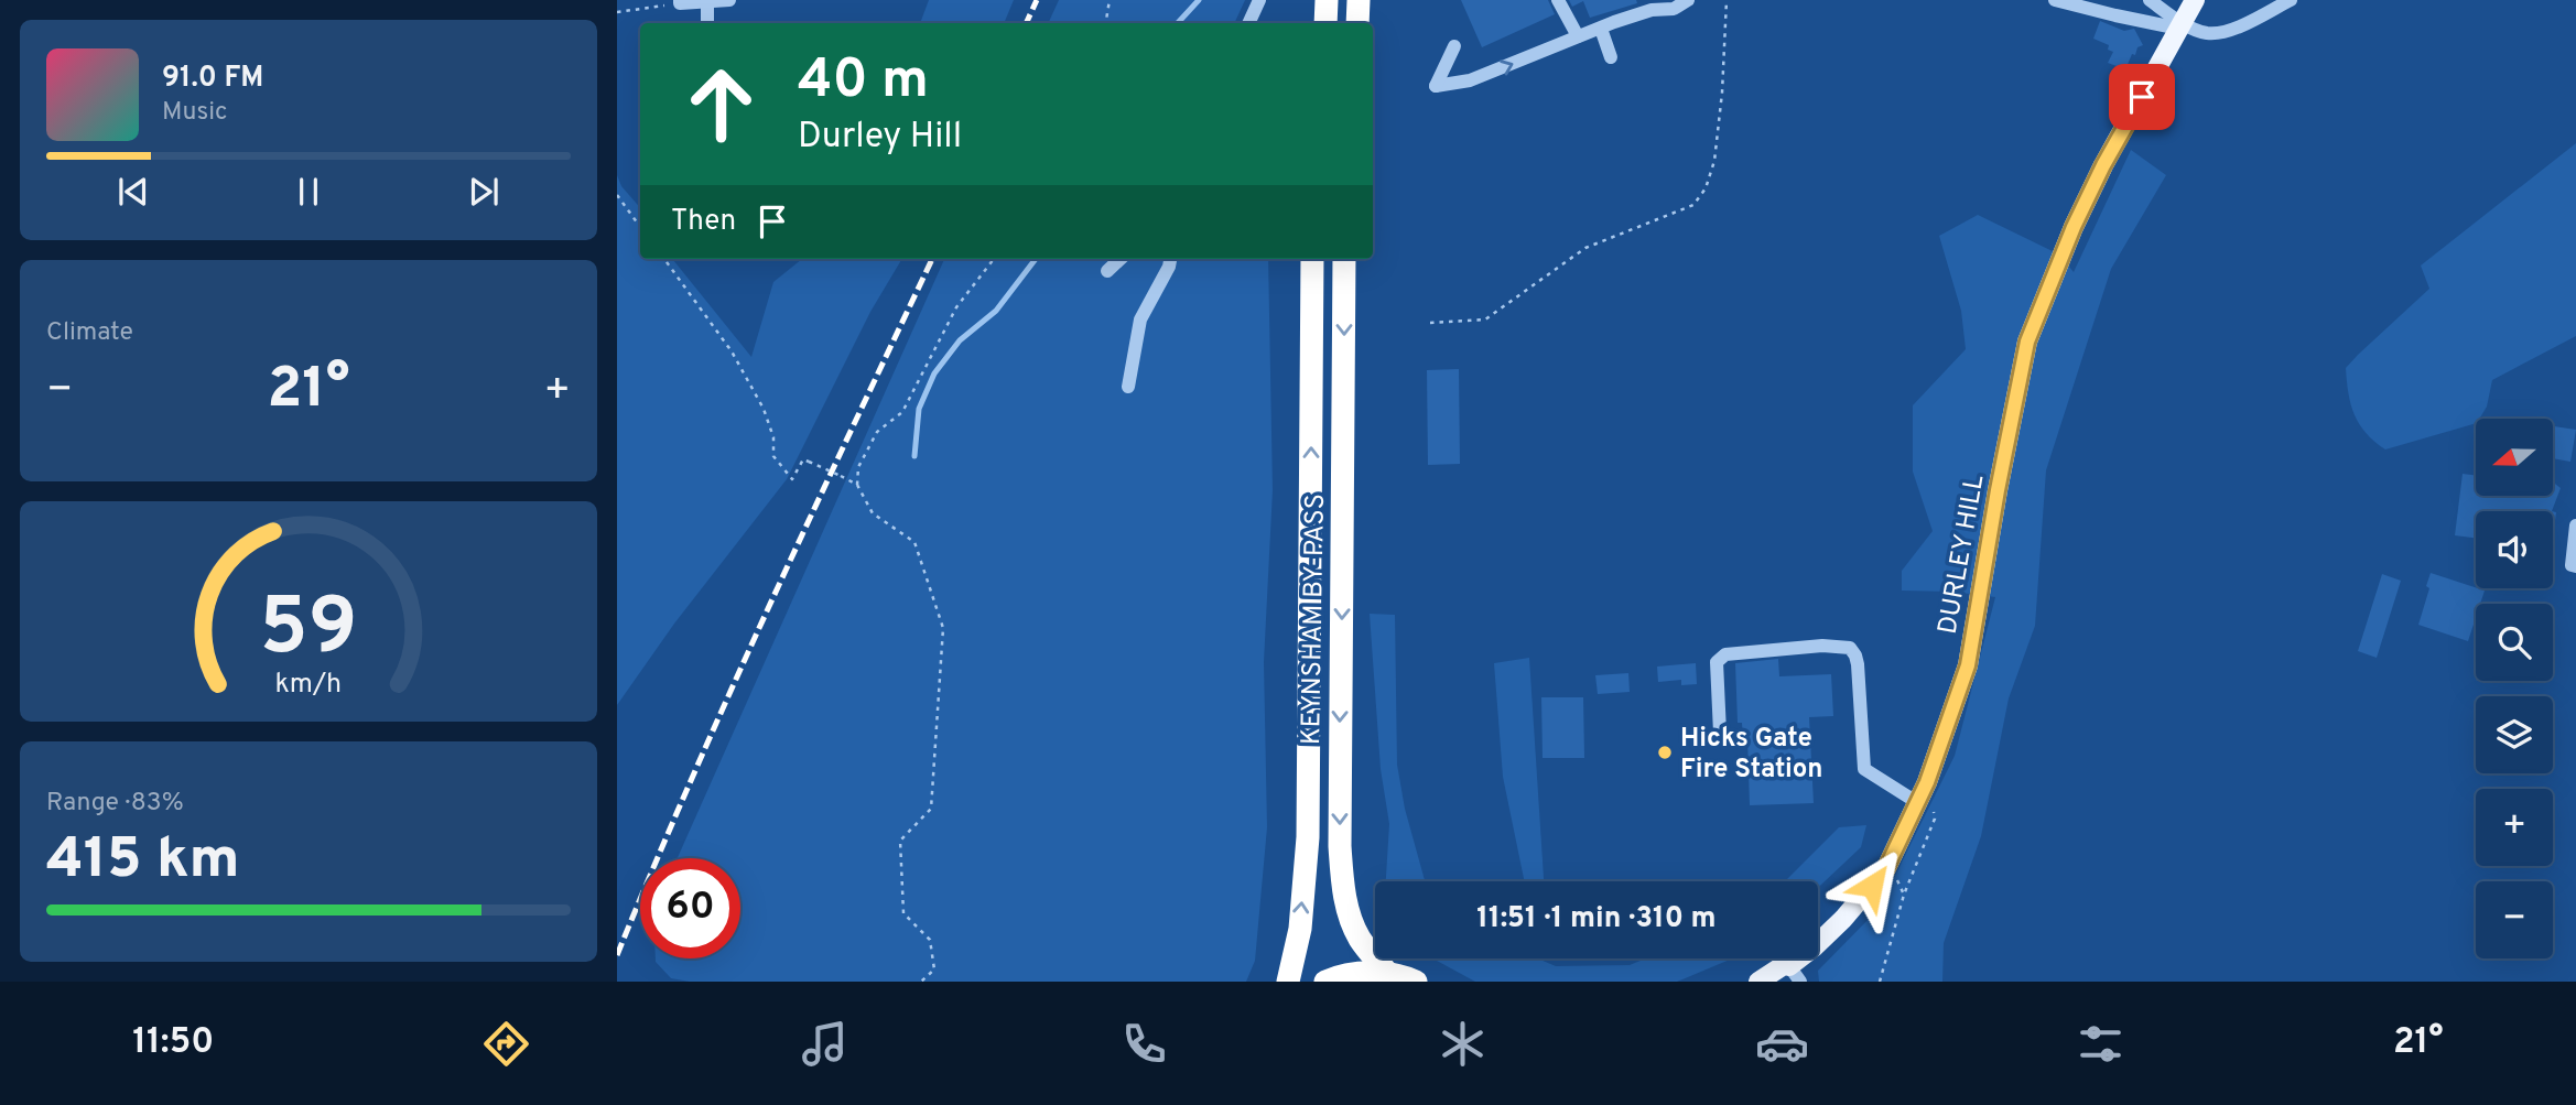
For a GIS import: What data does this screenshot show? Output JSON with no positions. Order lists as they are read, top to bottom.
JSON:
{
  "streets": {
    "highway": ["KEYNSHAM BY-PASS"],
    "main road": ["DURLEY HILL"]
  },
  "places": ["Hicks Gate Fire Station"],
  "north": "left",
  "page": {
    "turn": ["40 m", "Durley Hill"],
    "song": ["91.0 FM", "Music"],
    "then": "Then",
    "tile": [
      "Climate",
      ["Range · 83%", "415 km"]
    ],
    "heat": ["−", "21°", "+"],
    "map_buttons": ["+", "−"],
    "limit": "60",
    "trip": "11:51 · 1 min · 310 m",
    "tabs": ["11:50", "21°"],
    "gauge": ["59", "km/h"]
  }
}
